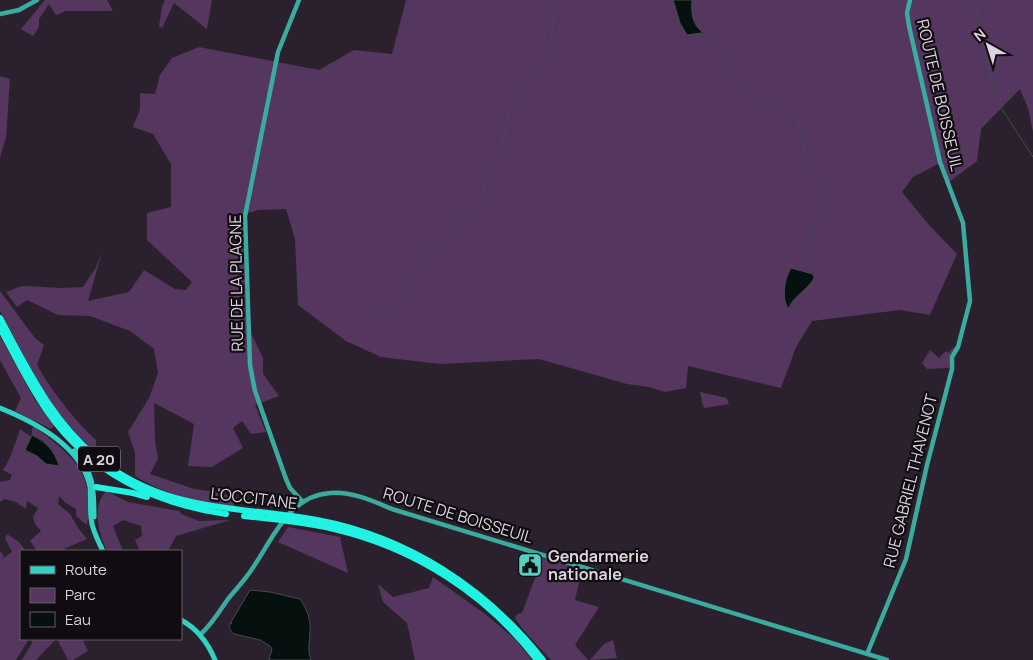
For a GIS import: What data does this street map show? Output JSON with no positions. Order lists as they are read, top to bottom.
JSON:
{
  "streets": {
    "highway": ["A 20", "L'OCCITANE"],
    "main road": ["ROUTE DE BOISSEUIL", "RUE DE LA PLAGNE", "RUE GABRIEL THAVENOT"]
  },
  "crossings": [
    ["ROUTE DE BOISSEUIL", "RUE DE LA PLAGNE"],
    ["ROUTE DE BOISSEUIL", "RUE GABRIEL THAVENOT"]
  ],
  "places": {
    "public building": ["Gendarmerie nationale"]
  },
  "legend": ["Route", "Parc", "Eau"],
  "north": "top left"
}
